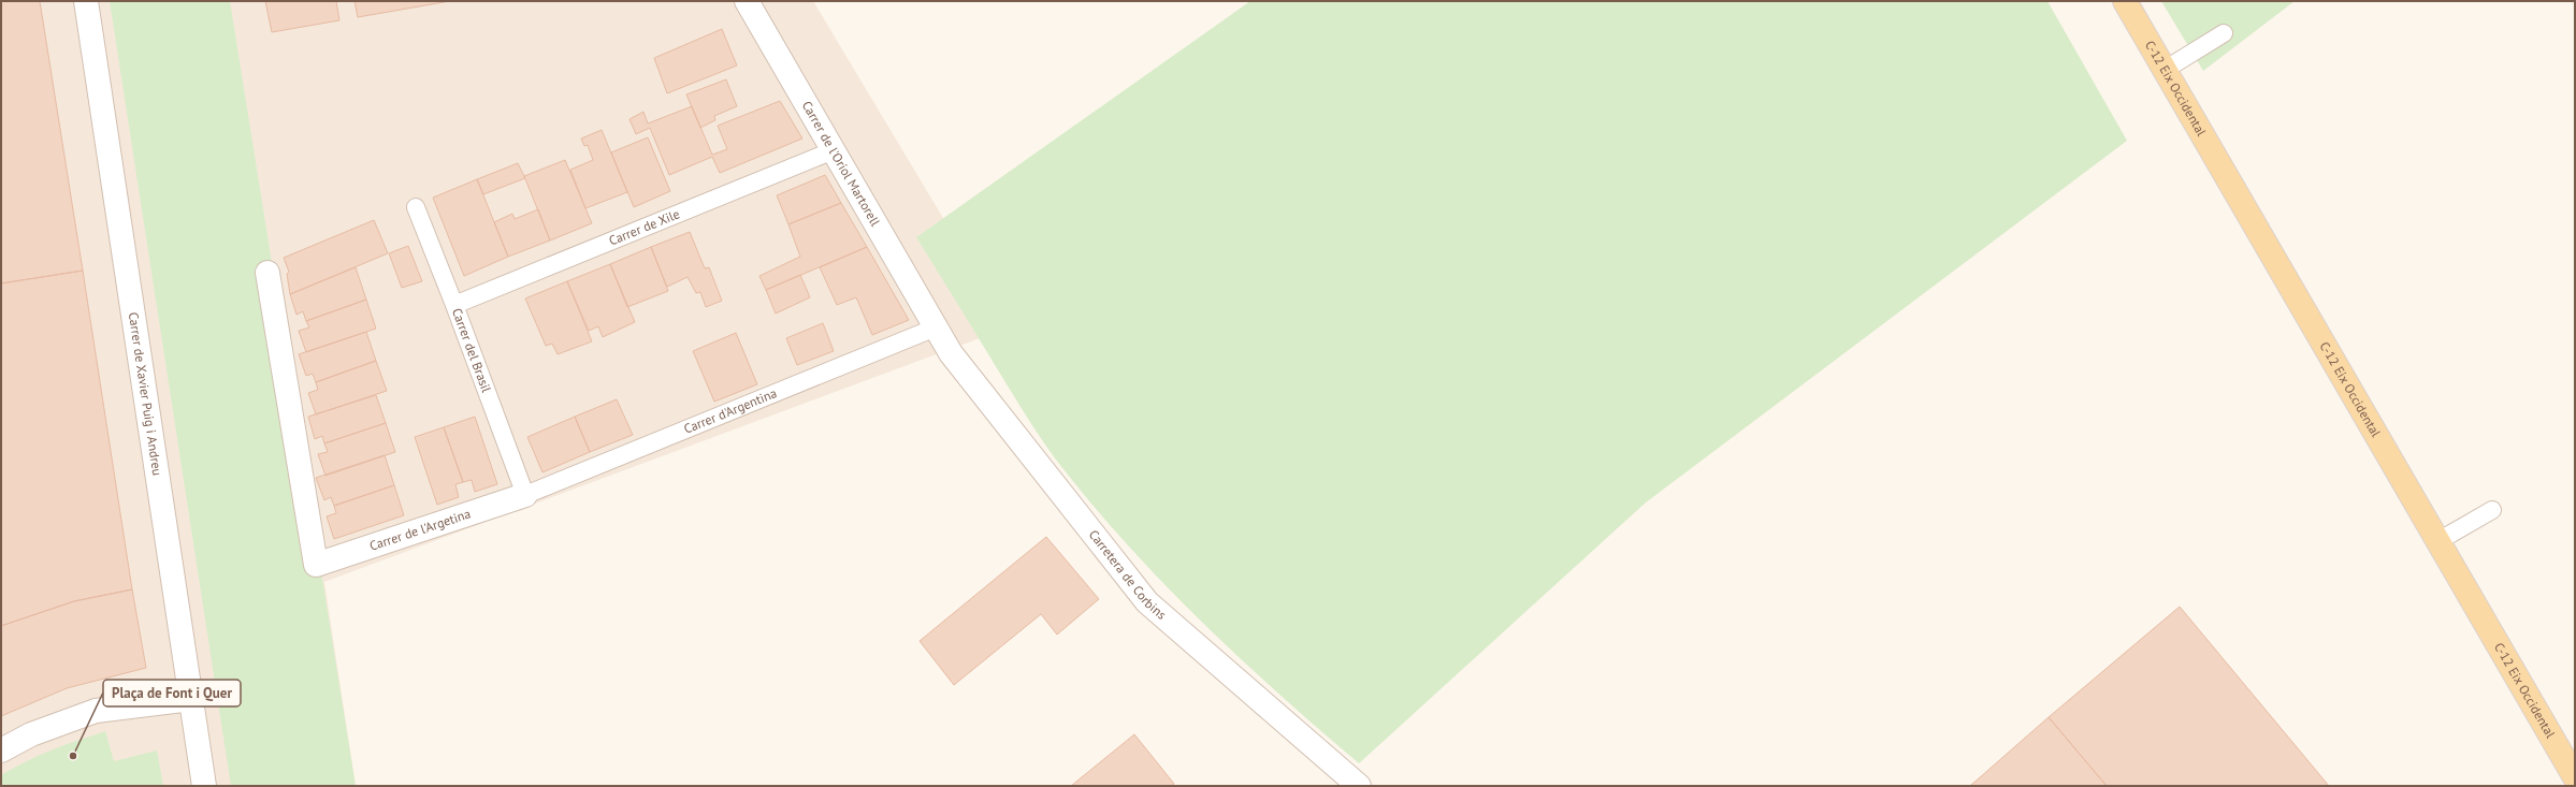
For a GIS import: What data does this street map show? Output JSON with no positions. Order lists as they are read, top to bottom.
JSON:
{
  "streets": {
    "main road": ["C-12 Eix Occidental"],
    "street": [
      "Carrer de l'Oriol Martorell",
      "Carrer de Xavier Puig i Andreu",
      "Carrer de l'Argetina",
      "Carretera de Corbins"
    ],
    "lane": ["Carrer de Xile", "Carrer del Brasil", "Carrer d'Argentina"]
  },
  "crossings": [
    ["Carrer de l'Oriol Martorell", "Carrer de Xile"],
    ["Carrer de l'Oriol Martorell", "Carrer d'Argentina"],
    ["Carrer de l'Oriol Martorell", "Carretera de Corbins"],
    ["Carrer de Xile", "Carrer del Brasil"],
    ["Carrer del Brasil", "Carrer d'Argentina"],
    ["Carrer del Brasil", "Carrer de l'Argetina"],
    ["Carrer d'Argentina", "Carrer de l'Argetina"],
    ["Carrer d'Argentina", "Carretera de Corbins"]
  ],
  "places": ["Plaça de Font i Quer"]
}
